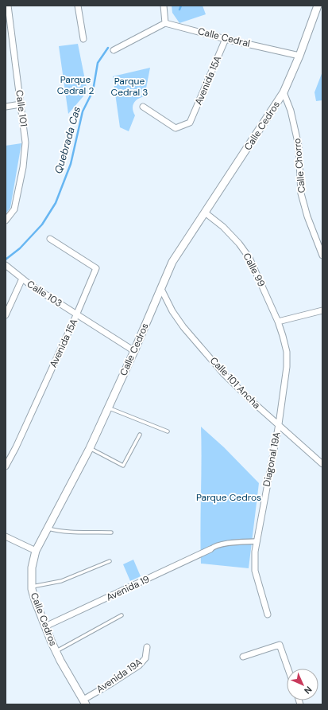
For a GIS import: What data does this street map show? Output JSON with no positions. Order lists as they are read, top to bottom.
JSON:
{
  "streets": {
    "street": [
      "Calle Cedral",
      "Avenida 15A",
      "Calle 101",
      "Calle Cedros",
      "Calle Chorro",
      "Calle 99",
      "Calle 103",
      "Calle 101 Ancha",
      "Diagonal 19A",
      "Avenida 19",
      "Avenida 19A"
    ]
  },
  "crossings": [
    ["Calle Cedral", "Avenida 15A"],
    ["Calle Cedral", "Calle Cedros"],
    ["Avenida 15A", "Calle 103"],
    ["Calle Cedros", "Calle Chorro"],
    ["Calle Cedros", "Calle 99"],
    ["Calle Cedros", "Calle 103"],
    ["Calle Cedros", "Calle 101 Ancha"],
    ["Calle Cedros", "Avenida 19"],
    ["Calle Cedros", "Avenida 19A"],
    ["Calle 99", "Diagonal 19A"],
    ["Calle 101 Ancha", "Diagonal 19A"]
  ],
  "water": ["Quebrada Cas"],
  "parks": ["Parque Cedral 2", "Parque Cedral 3", "Parque Cedros"],
  "north": "bottom right"
}
